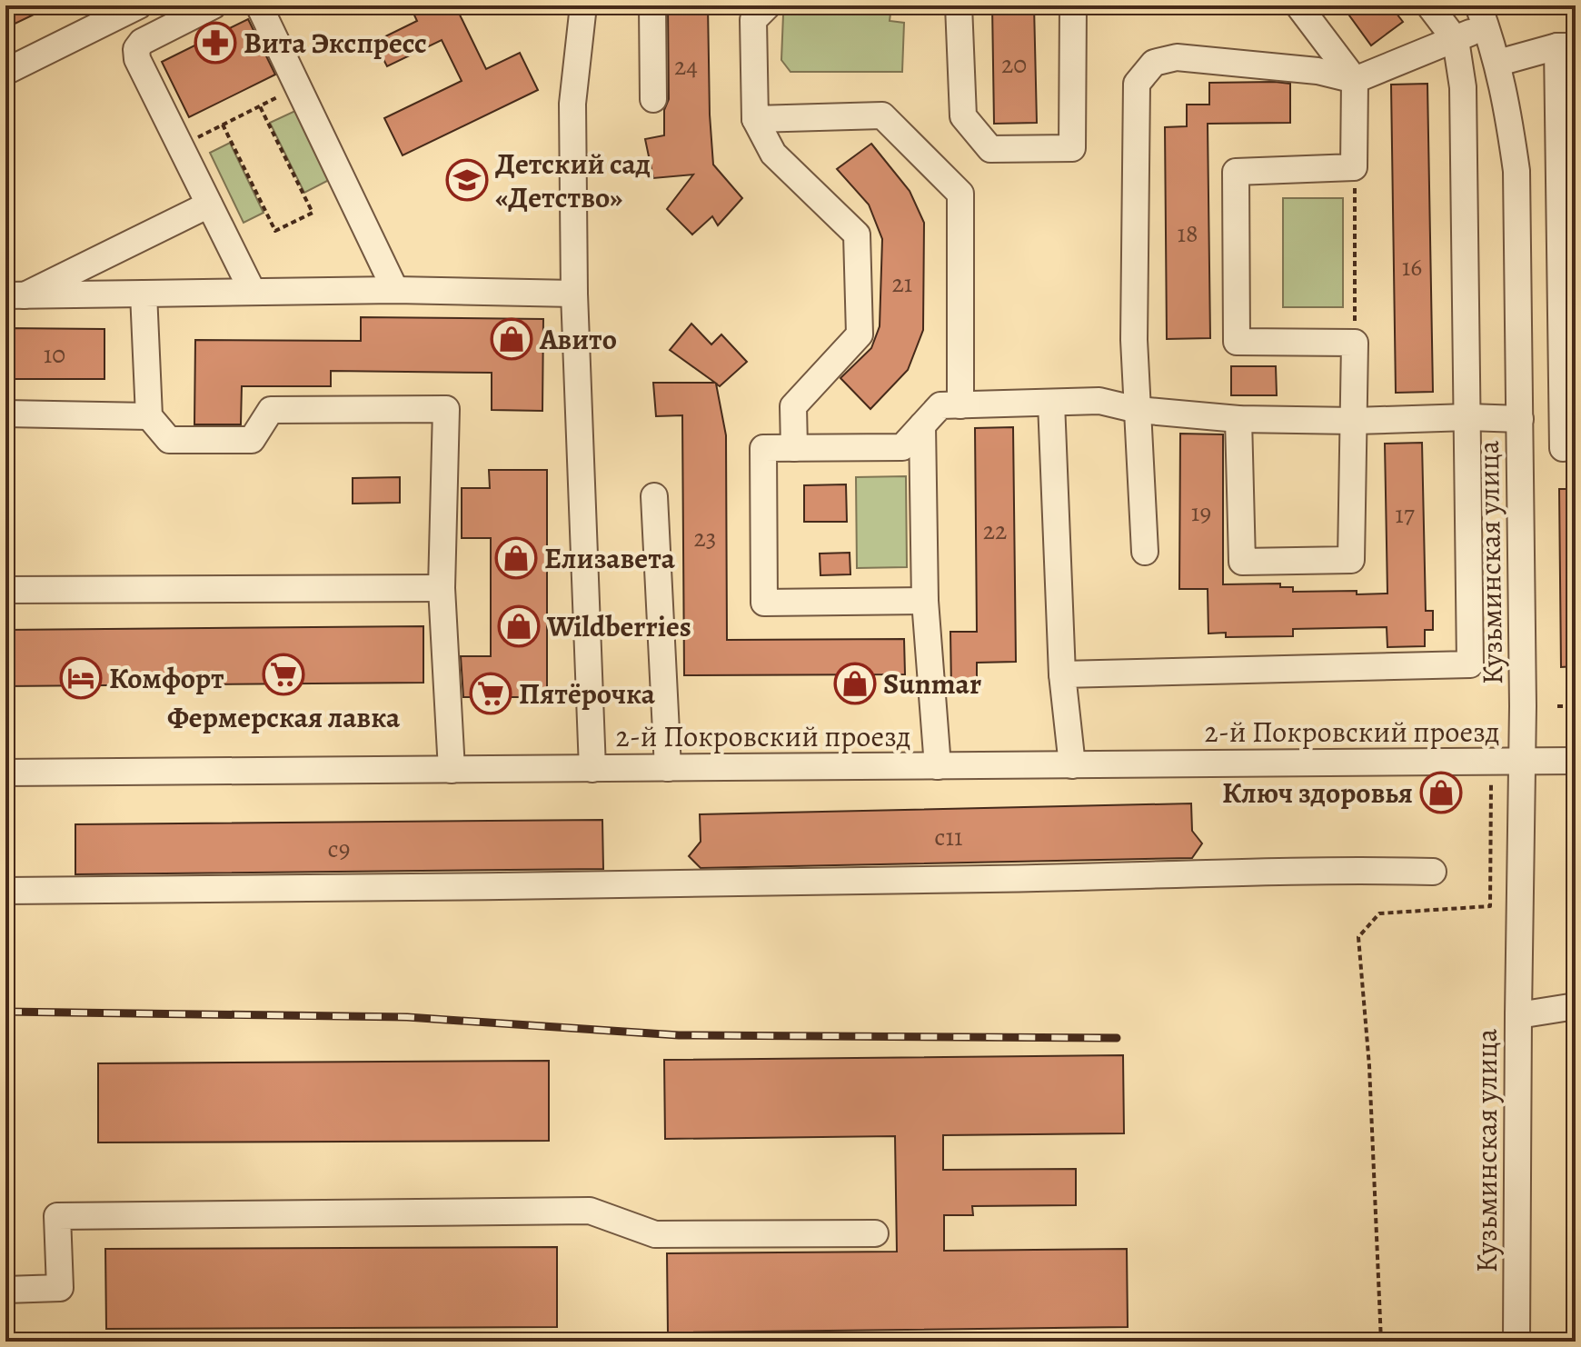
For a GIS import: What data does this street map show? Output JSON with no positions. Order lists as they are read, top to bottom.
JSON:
{
  "streets": {
    "street": ["Кузьминская улица", "2-й Покровский проезд"]
  },
  "crossings": [
    ["Кузьминская улица", "2-й Покровский проезд"]
  ],
  "places": {
    "pharmacy": ["Вита Экспресс"],
    "school or university": ["Детский сад «Детство»"],
    "shop": [
      "Авито",
      "Елизавета",
      "Wildberries",
      "Sunmar",
      "Ключ здоровья"
    ],
    "supermarket": ["Фермерская лавка", "Пятёрочка"],
    "hotel": ["Комфорт"]
  },
  "house_numbers": [
    "20",
    "24",
    "18",
    "16",
    "21",
    "10",
    "19",
    "17",
    "22",
    "23",
    "с11",
    "с9"
  ]
}
